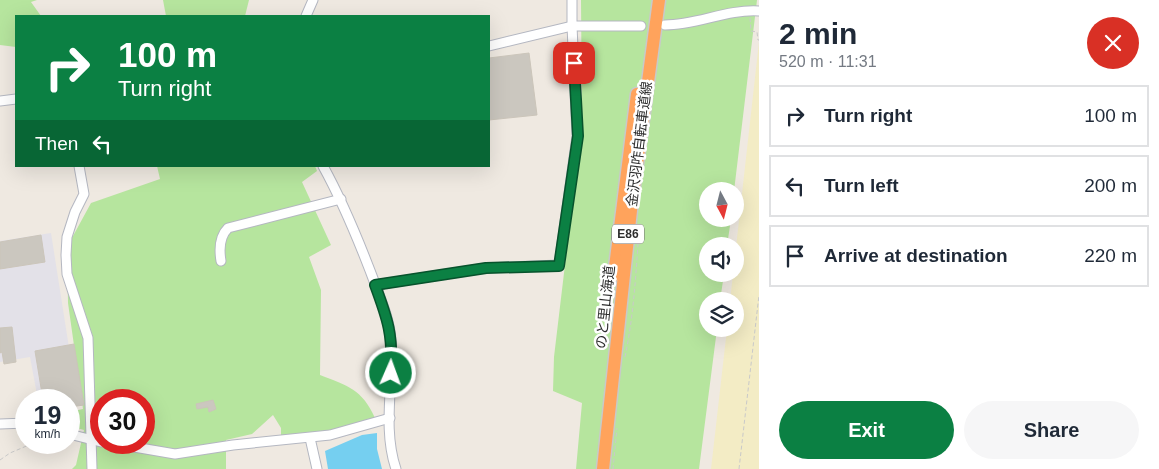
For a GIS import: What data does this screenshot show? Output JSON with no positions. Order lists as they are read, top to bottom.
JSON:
{
  "streets": {
    "highway": ["E86", "のと里山海道"],
    "path": ["金沢羽咋自転車道線"]
  },
  "north": "bottom",
  "page": {
    "heading": ["2 min", "520 m · 11:31"],
    "turn": ["100 m", "Turn right"],
    "list": [
      {
        "name": "Turn right",
        "value": "100 m"
      },
      {
        "name": "Turn left",
        "value": "200 m"
      },
      {
        "name": "Arrive at destination",
        "value": "220 m"
      }
    ],
    "then": "Then",
    "speed": "19 km/h",
    "limit": "30",
    "buttons": ["Exit", "Share"]
  }
}
